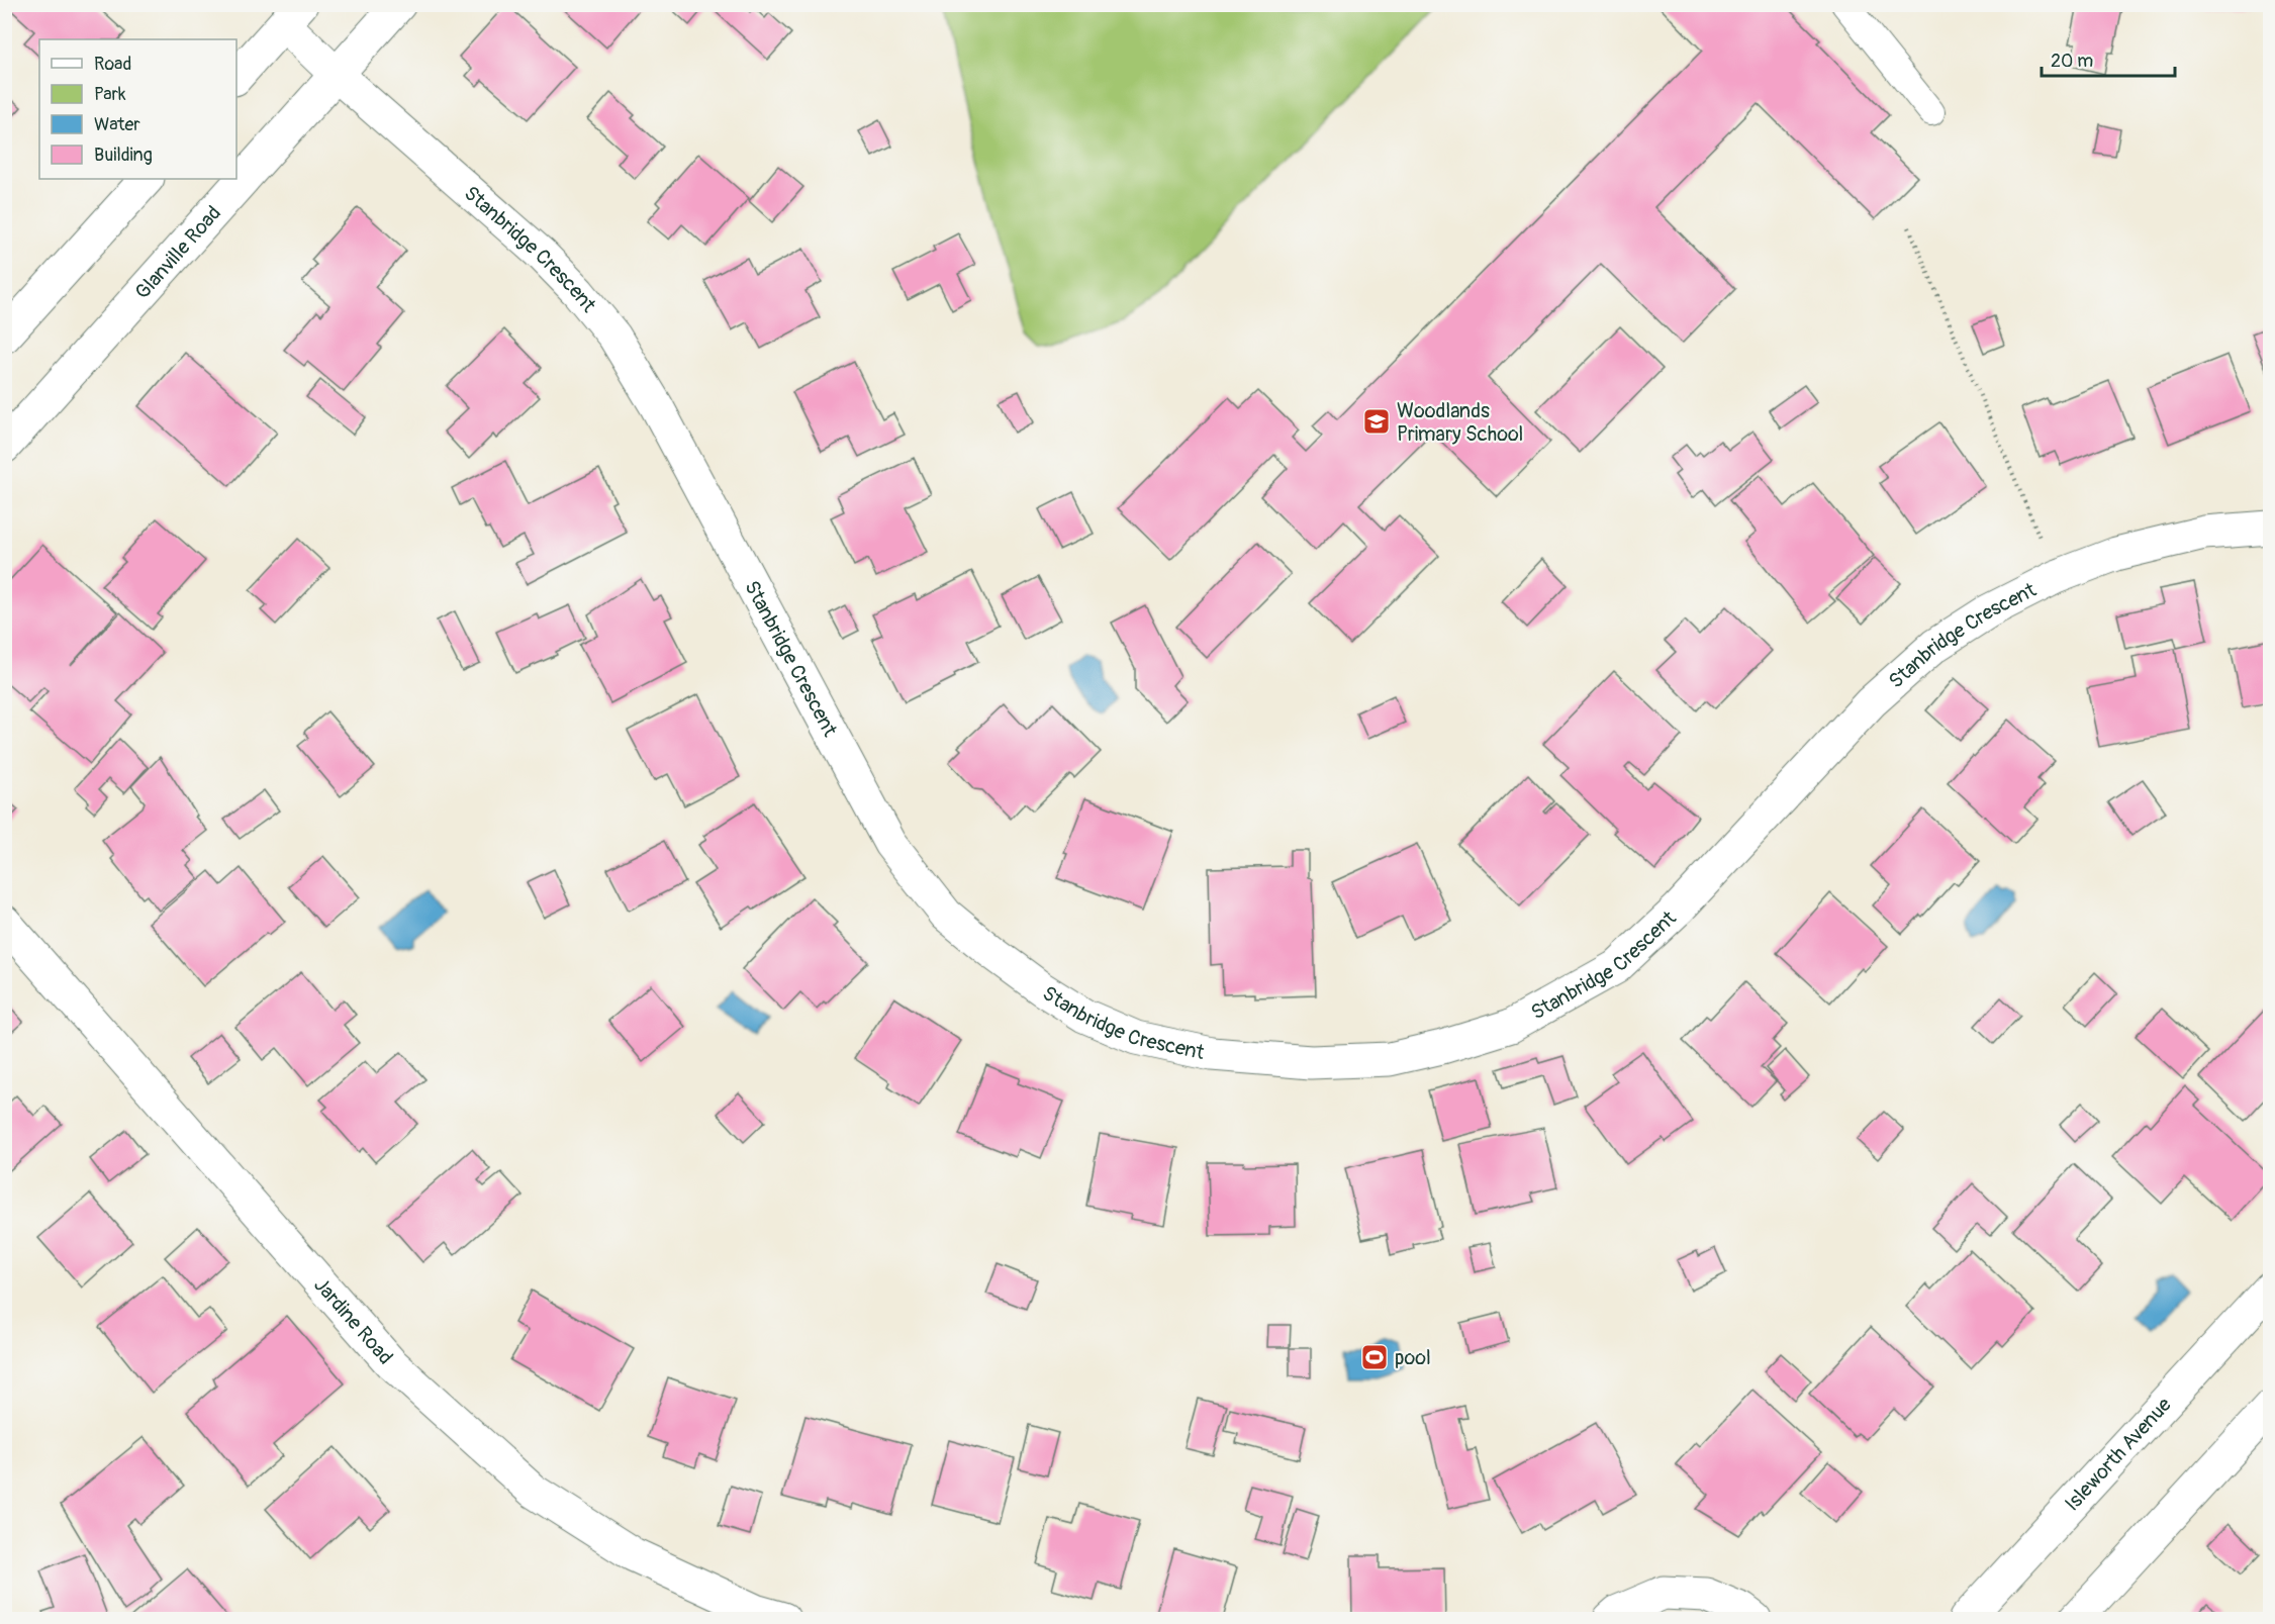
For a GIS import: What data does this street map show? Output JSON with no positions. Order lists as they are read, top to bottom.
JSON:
{
  "streets": {
    "street": [
      "Stanbridge Crescent",
      "Glanville Road",
      "Jardine Road",
      "Isleworth Avenue"
    ]
  },
  "crossings": [
    ["Stanbridge Crescent", "Glanville Road"]
  ],
  "places": {
    "school or university": ["Woodlands Primary School"],
    "sports": ["pool"]
  },
  "legend": [
    "Road",
    "Park",
    "Water",
    "Building"
  ],
  "scale_bar": "20 m"
}
